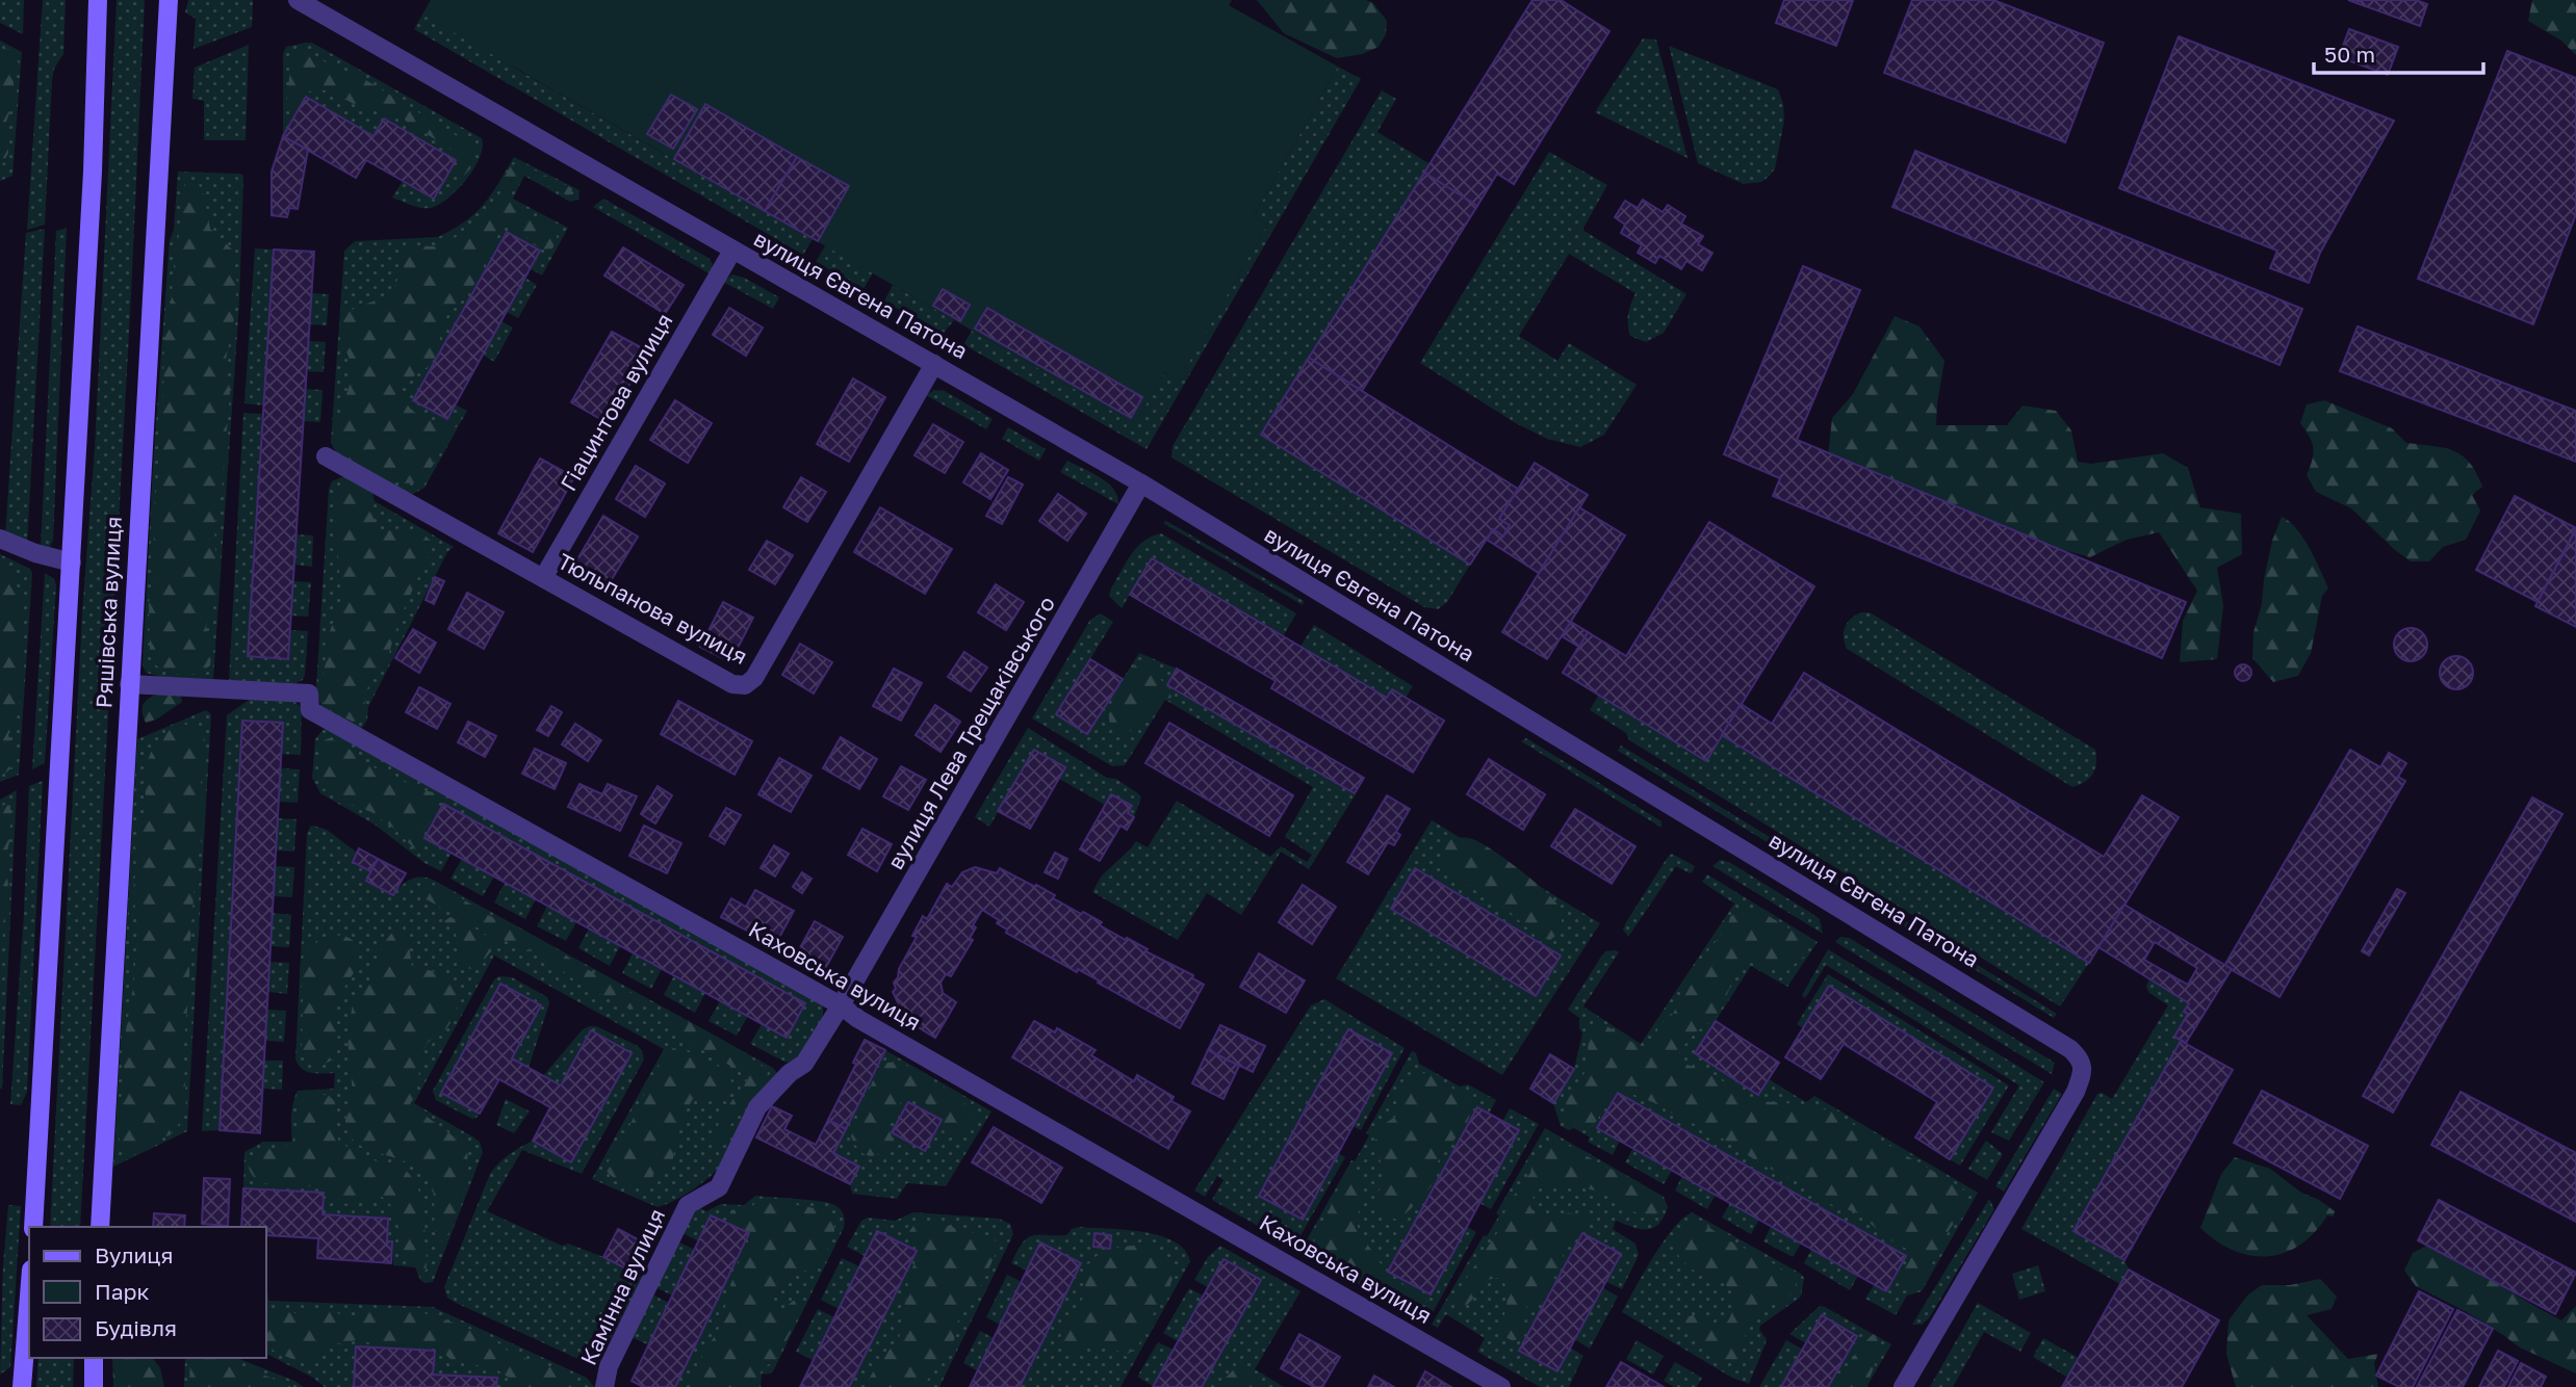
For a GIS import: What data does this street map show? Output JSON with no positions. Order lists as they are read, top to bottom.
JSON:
{
  "streets": {
    "main road": ["Ряшівська вулиця"],
    "street": [
      "вулиця Євгена Патона",
      "Гіацинтова вулиця",
      "Тюльпанова вулиця",
      "вулиця Лева Трещаківського",
      "Каховська вулиця",
      "Камінна вулиця"
    ]
  },
  "crossings": [
    ["вулиця Євгена Патона", "Гіацинтова вулиця"],
    ["вулиця Євгена Патона", "Тюльпанова вулиця"],
    ["вулиця Євгена Патона", "вулиця Лева Трещаківського"],
    ["Гіацинтова вулиця", "Тюльпанова вулиця"],
    ["Ряшівська вулиця", "Каховська вулиця"],
    ["вулиця Лева Трещаківського", "Каховська вулиця"],
    ["вулиця Лева Трещаківського", "Камінна вулиця"],
    ["Каховська вулиця", "Камінна вулиця"]
  ],
  "legend": ["Вулиця", "Парк", "Будівля"],
  "scale_bar": "50 m"
}
